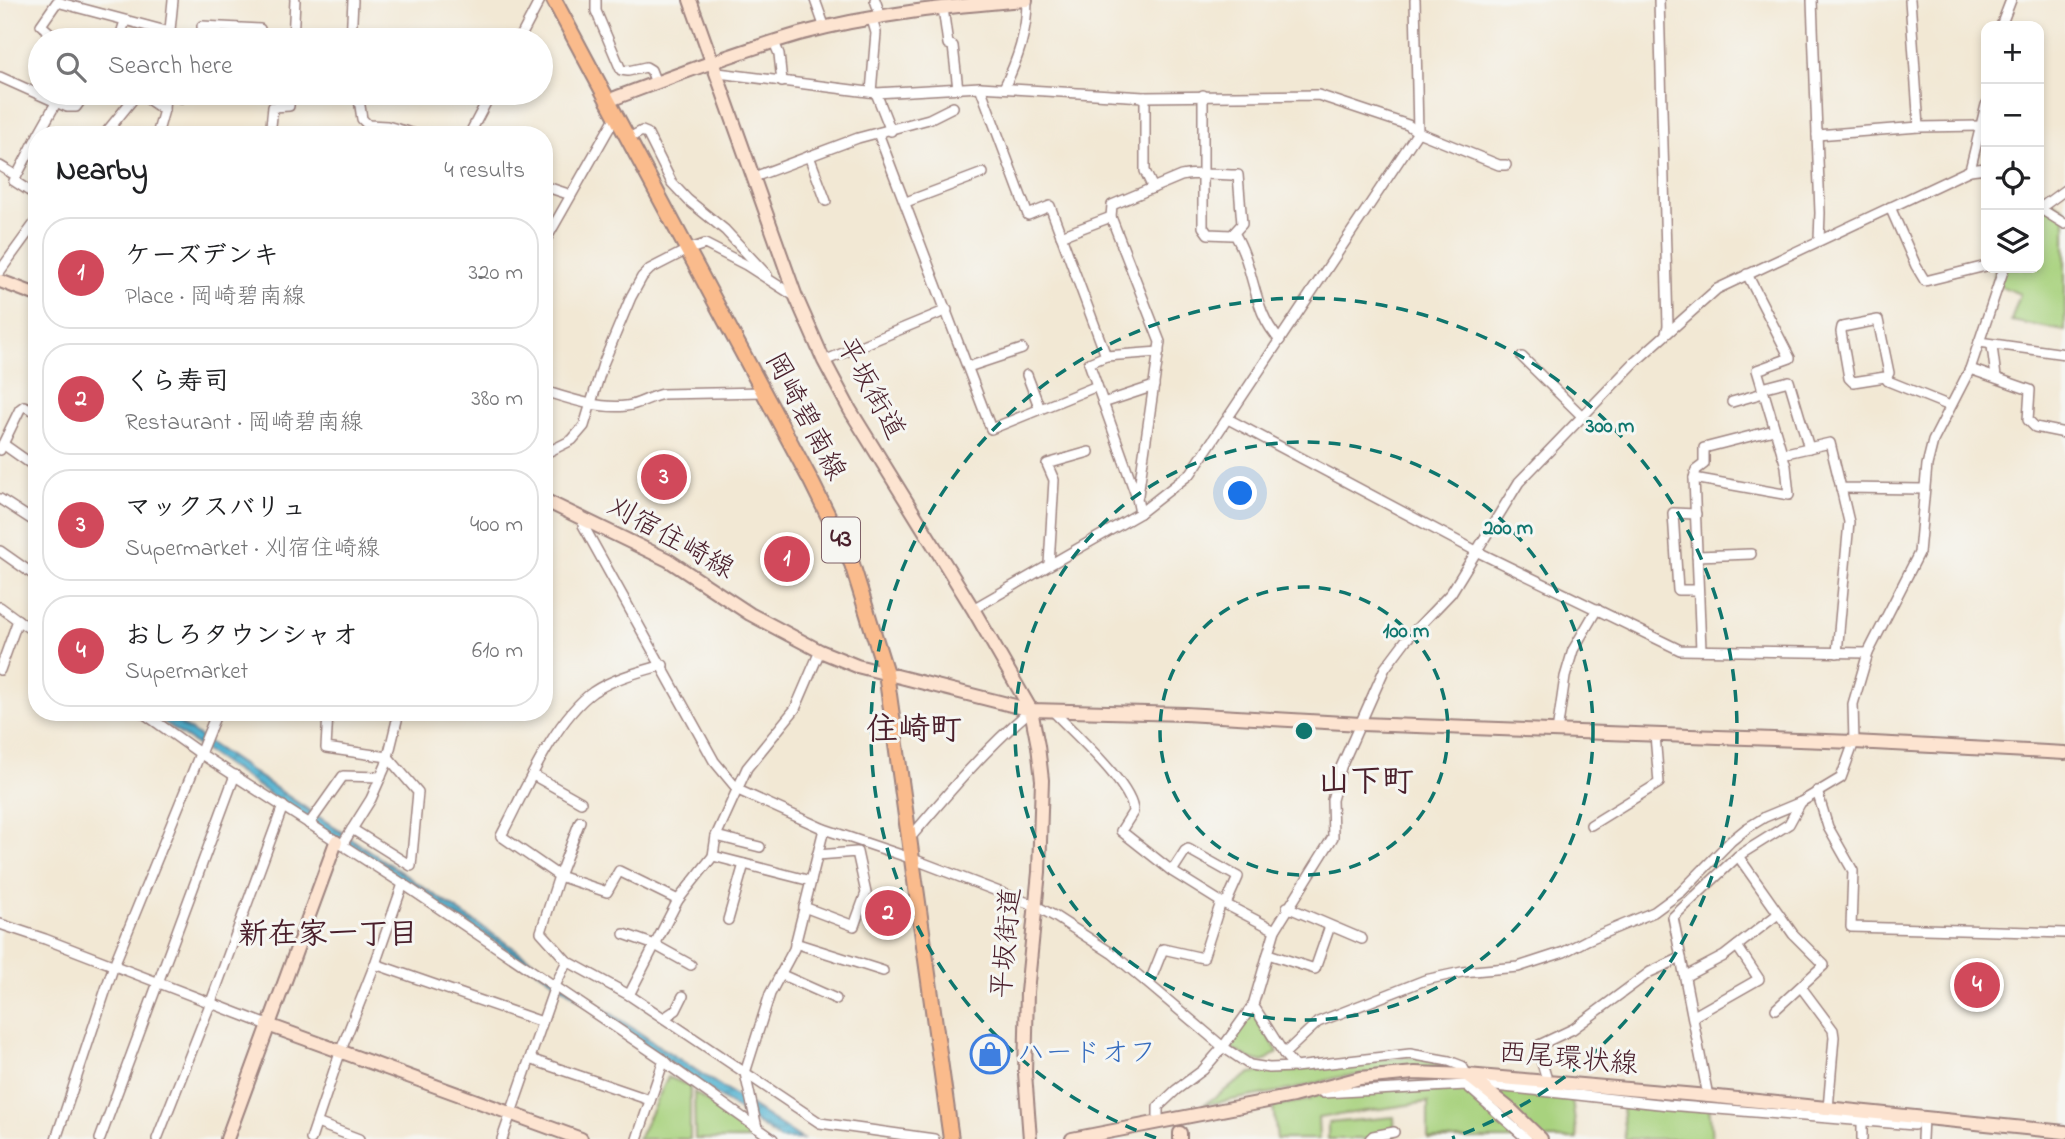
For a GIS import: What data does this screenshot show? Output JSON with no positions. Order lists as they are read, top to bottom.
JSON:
{
  "streets": {
    "main road": ["岡崎碧南線", "43"],
    "street": ["平坂街道", "刈宿住崎線", "西尾環状線"]
  },
  "crossings": [
    ["平坂街道", "刈宿住崎線"],
    ["岡崎碧南線", "刈宿住崎線"]
  ],
  "districts": ["住崎町", "山下町", "新在家一丁目"],
  "places": {
    "shop": ["ハードオフ"]
  },
  "page": {
    "map_buttons": ["+", "−"],
    "search": "Search here",
    "heading": ["Nearby", "4 results"],
    "list": [
      {
        "mark": "1",
        "name": "ケーズデンキ",
        "note": "Place · 岡崎碧南線",
        "value": "320 m"
      },
      {
        "mark": "2",
        "name": "くら寿司",
        "note": "Restaurant · 岡崎碧南線",
        "value": "380 m"
      },
      {
        "mark": "3",
        "name": "マックスバリュ",
        "note": "Supermarket · 刈宿住崎線",
        "value": "400 m"
      },
      {
        "mark": "4",
        "name": "おしろタウンシャオ",
        "note": "Supermarket",
        "value": "610 m"
      }
    ],
    "pins": [
      "3",
      "1",
      "2",
      "4"
    ]
  },
  "rings": ["300 m", "200 m", "100 m"]
}
